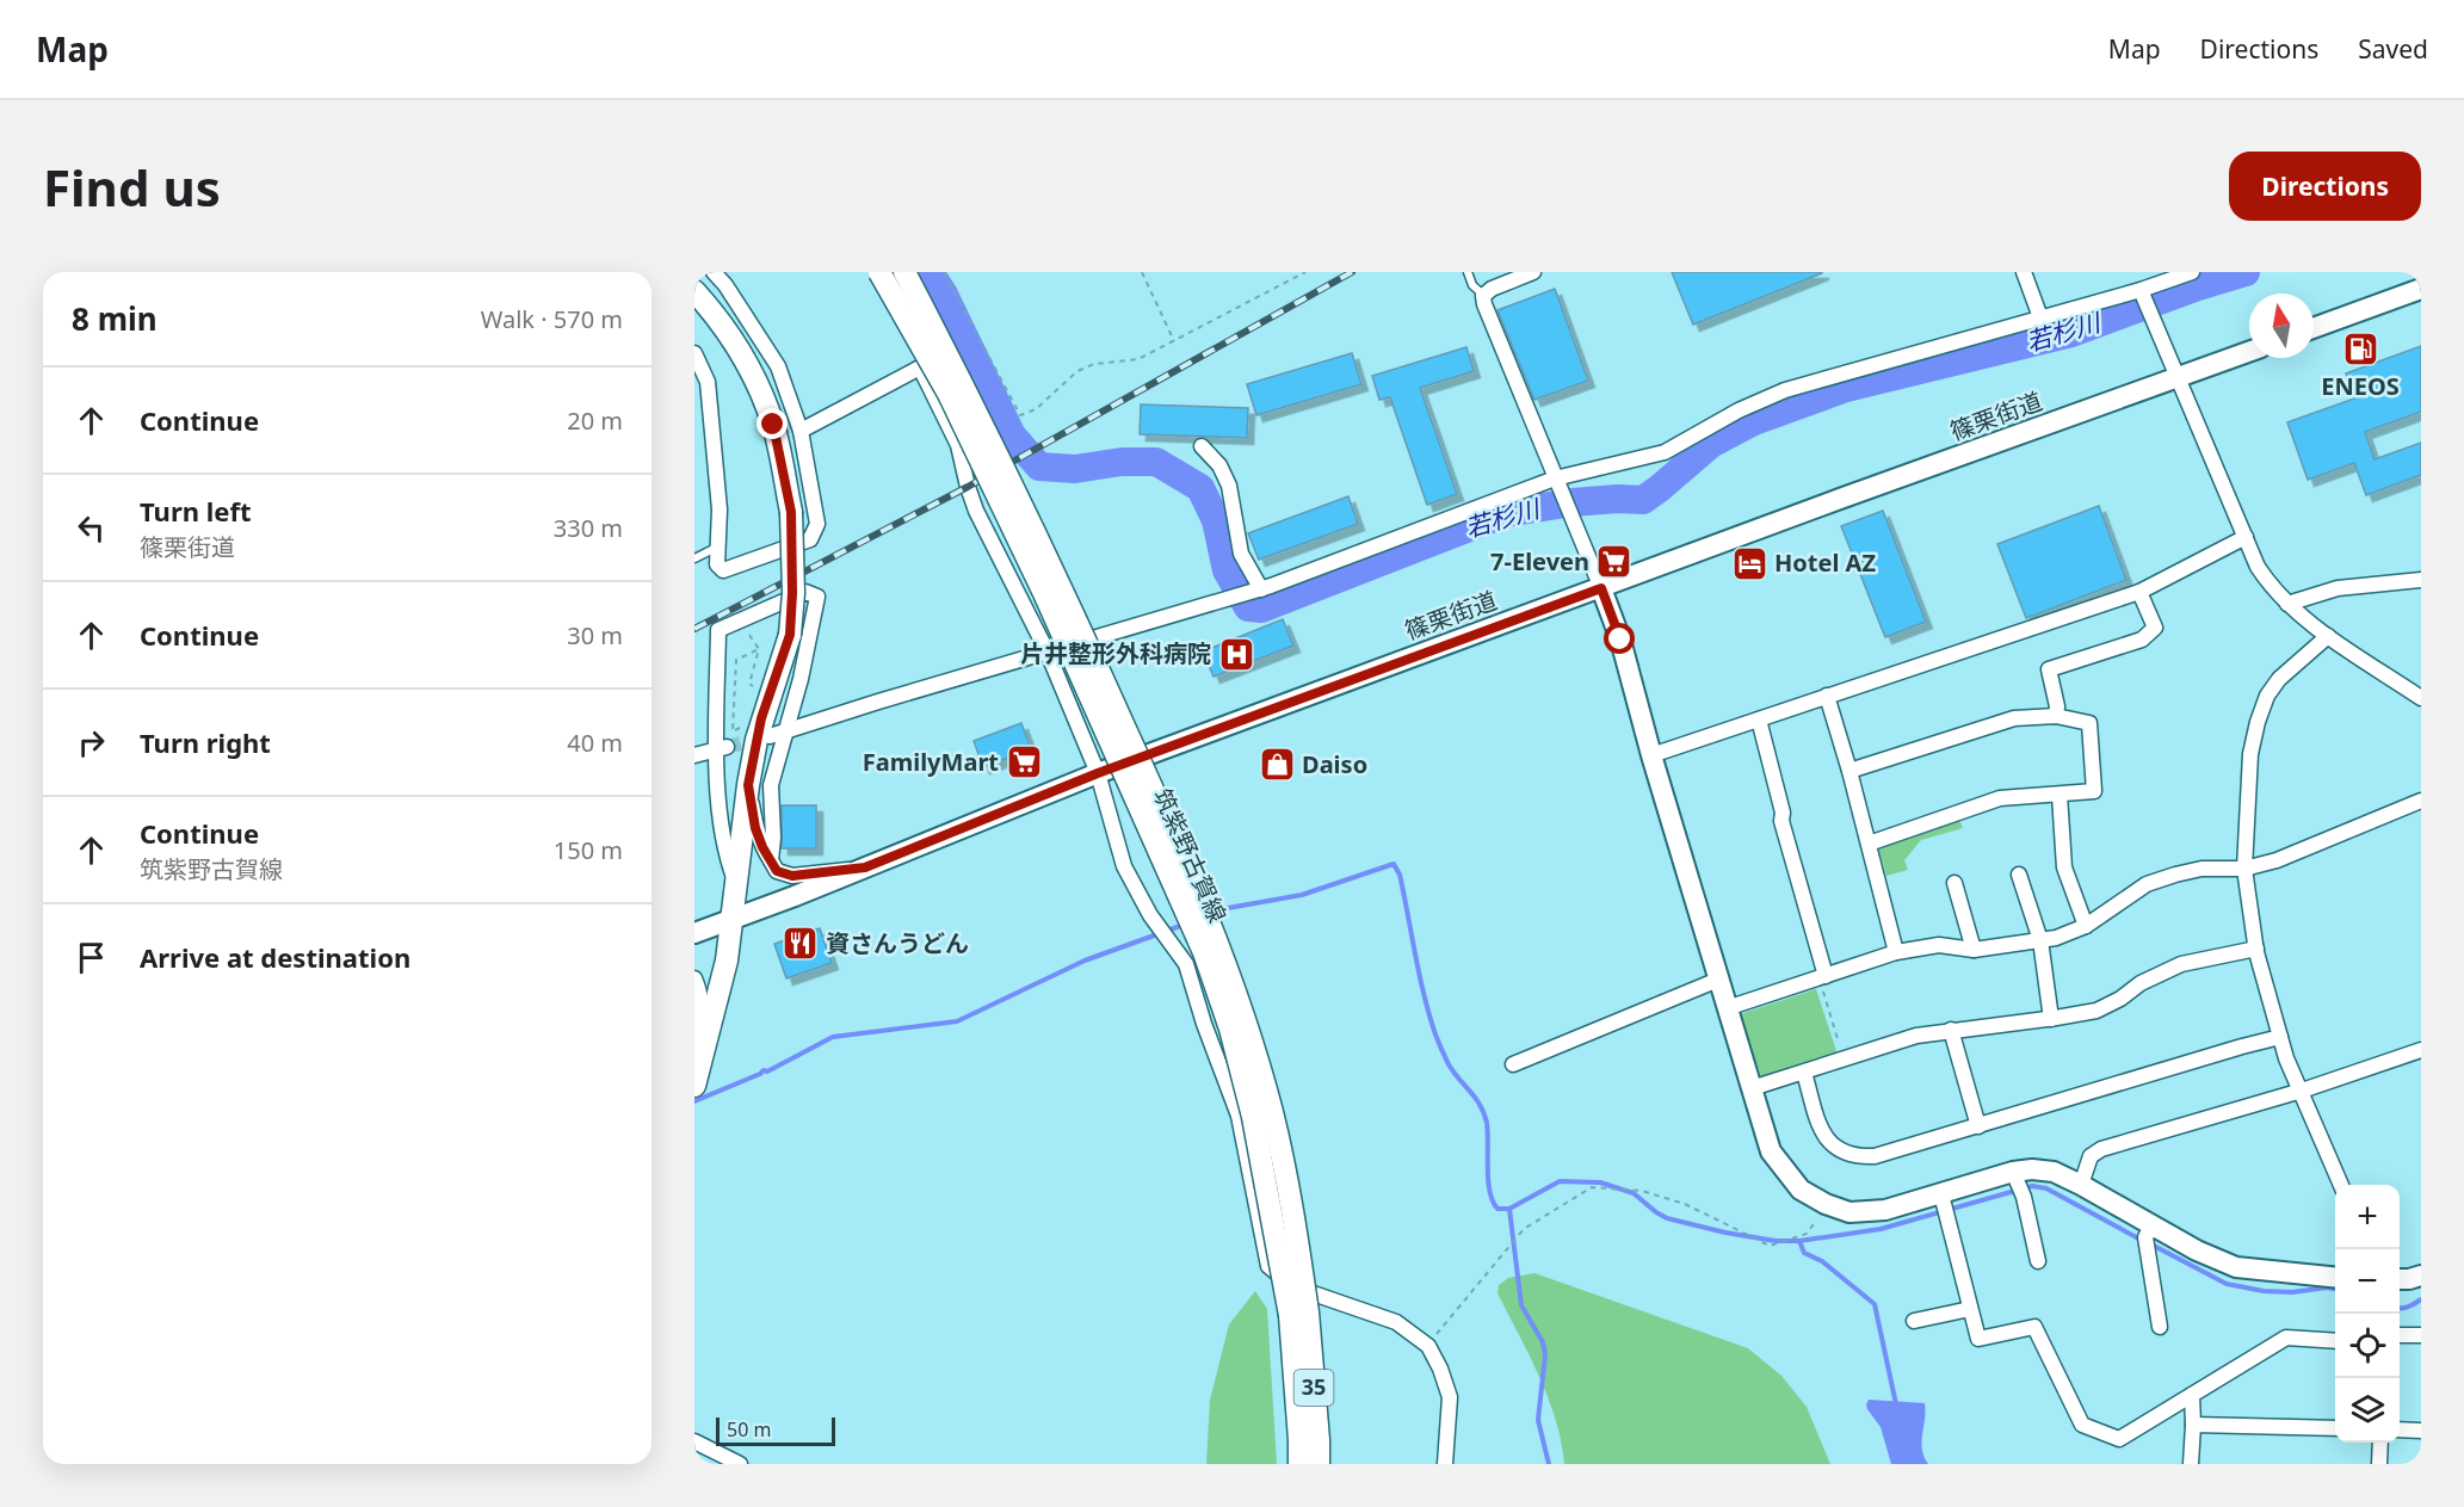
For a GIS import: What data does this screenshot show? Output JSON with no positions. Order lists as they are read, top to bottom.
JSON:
{
  "streets": {
    "main road": ["篠栗街道", "筑紫野古賀線", "35"]
  },
  "water": ["若杉川"],
  "places": {
    "fuel station": ["ENEOS"],
    "supermarket": ["7-Eleven", "FamilyMart"],
    "hotel": ["Hotel AZ"],
    "hospital": ["片井整形外科病院"],
    "shop": ["Daiso"],
    "restaurant": ["資さんうどん"]
  },
  "scale_bar": "50 m",
  "north": "top",
  "page": {
    "header": "Map",
    "nav": ["Map", "Directions", "Saved"],
    "buttons": "Directions",
    "title": "Find us",
    "heading": ["8 min", "Walk · 570 m"],
    "list": [
      ["Continue", "20 m"],
      ["Turn left", "篠栗街道", "330 m"],
      ["Continue", "30 m"],
      ["Turn right", "40 m"],
      ["Continue", "筑紫野古賀線", "150 m"],
      "Arrive at destination"
    ],
    "map_buttons": ["+", "−"],
    "scale": "50 m"
  }
}
